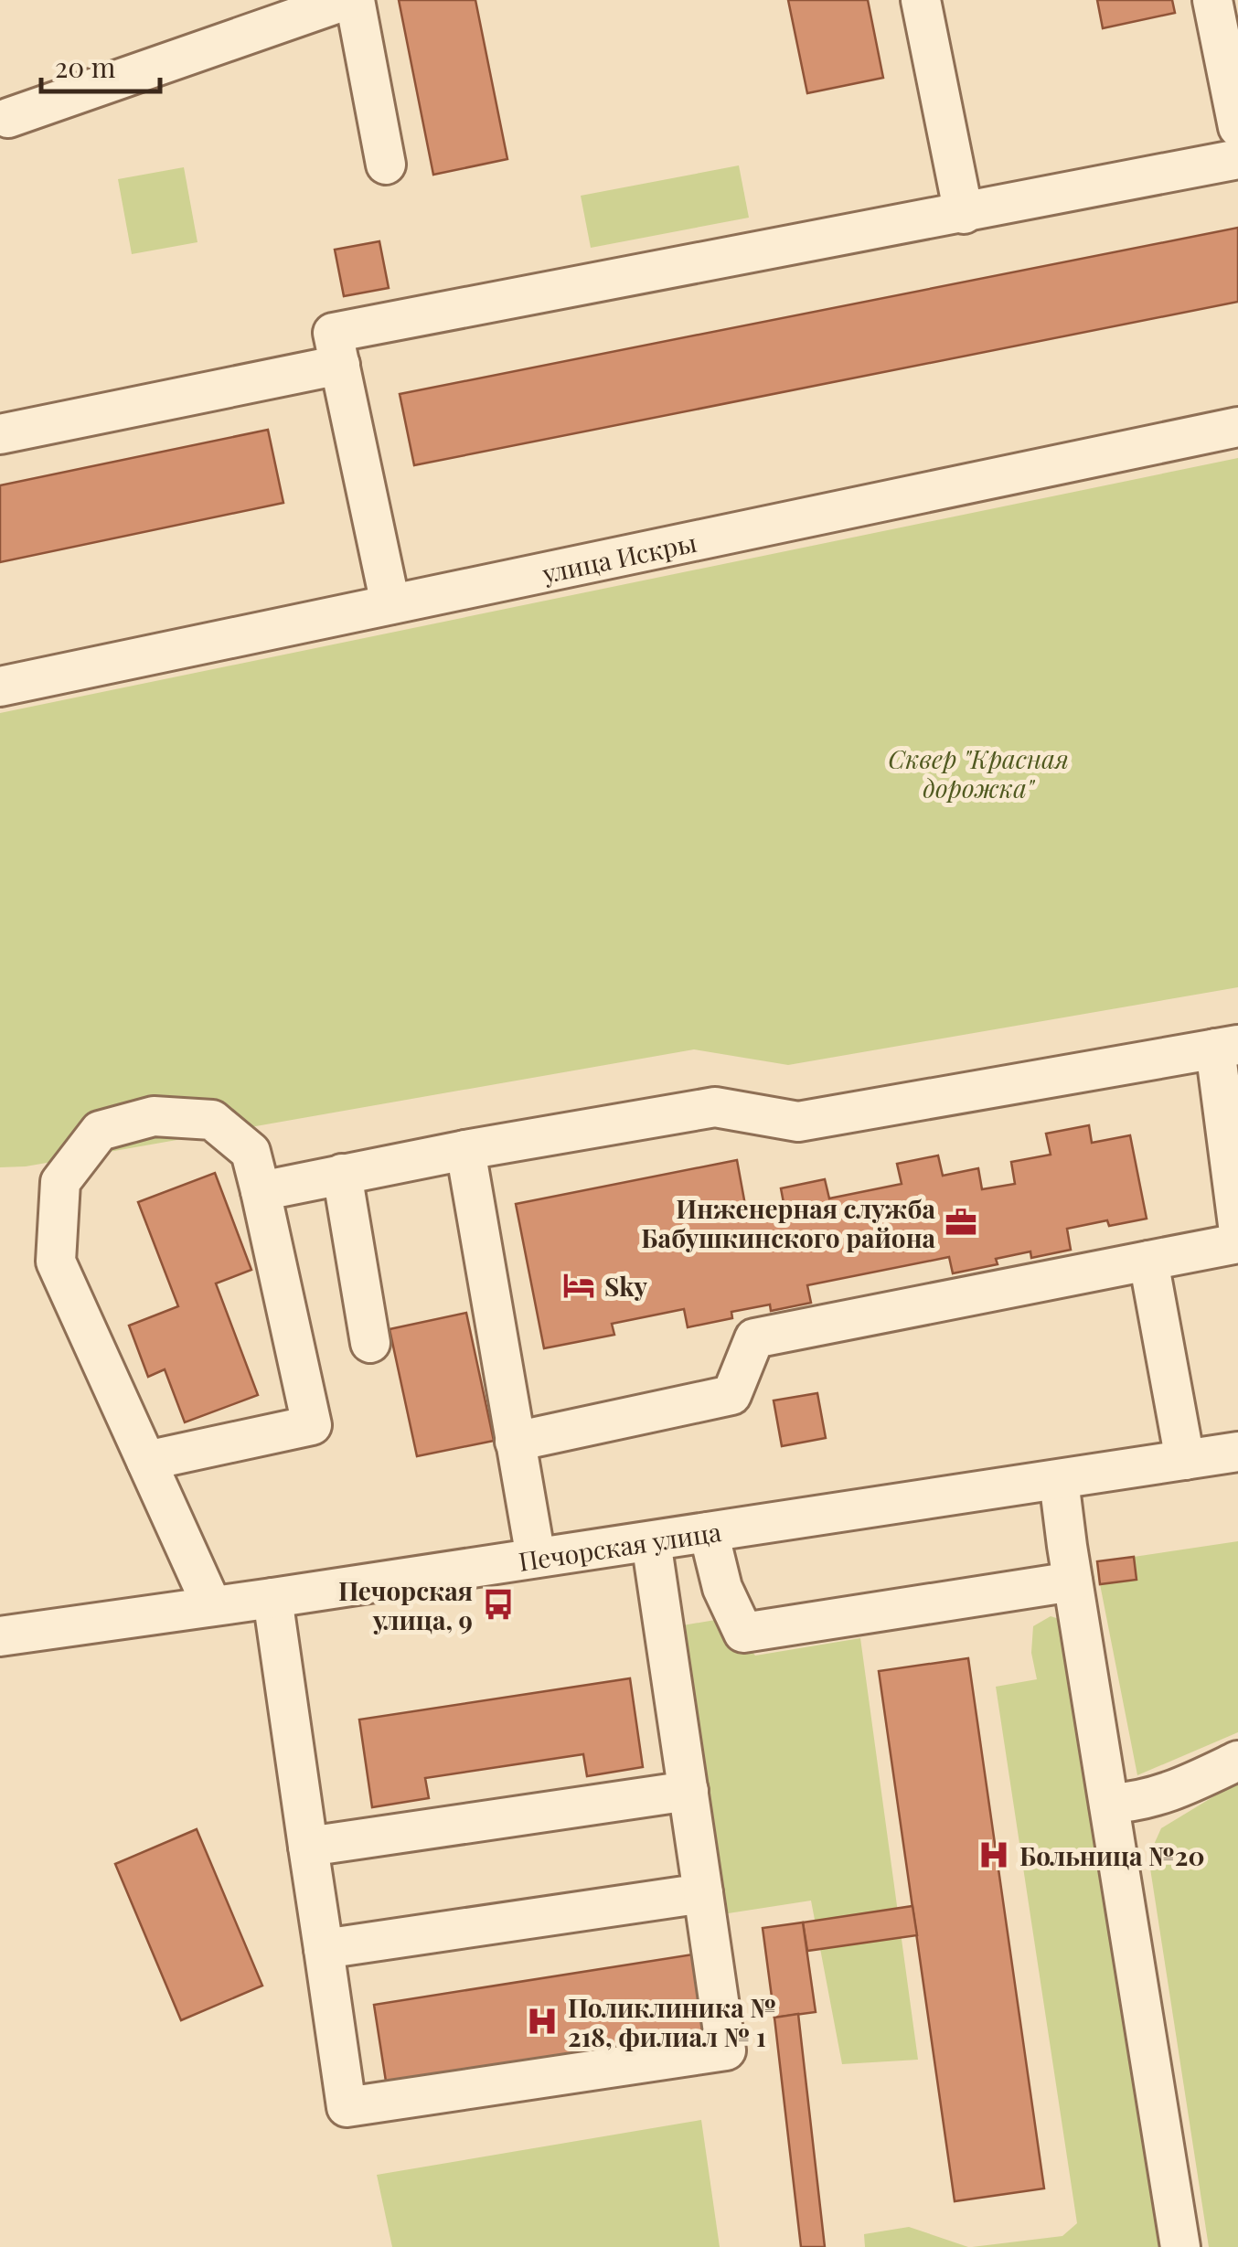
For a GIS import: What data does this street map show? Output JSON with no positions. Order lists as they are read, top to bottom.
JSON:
{
  "streets": {
    "street": ["улица Искры", "Печорская улица"]
  },
  "parks": ["Сквер \"Красная дорожка\""],
  "places": {
    "office": ["Инженерная служба Бабушкинского района"],
    "hotel": ["Sky"],
    "bus stop": ["Печорская улица, 9"],
    "hospital": ["Больница №20", "Поликлиника № 218, филиал № 1"]
  },
  "scale_bar": "20 m"
}
